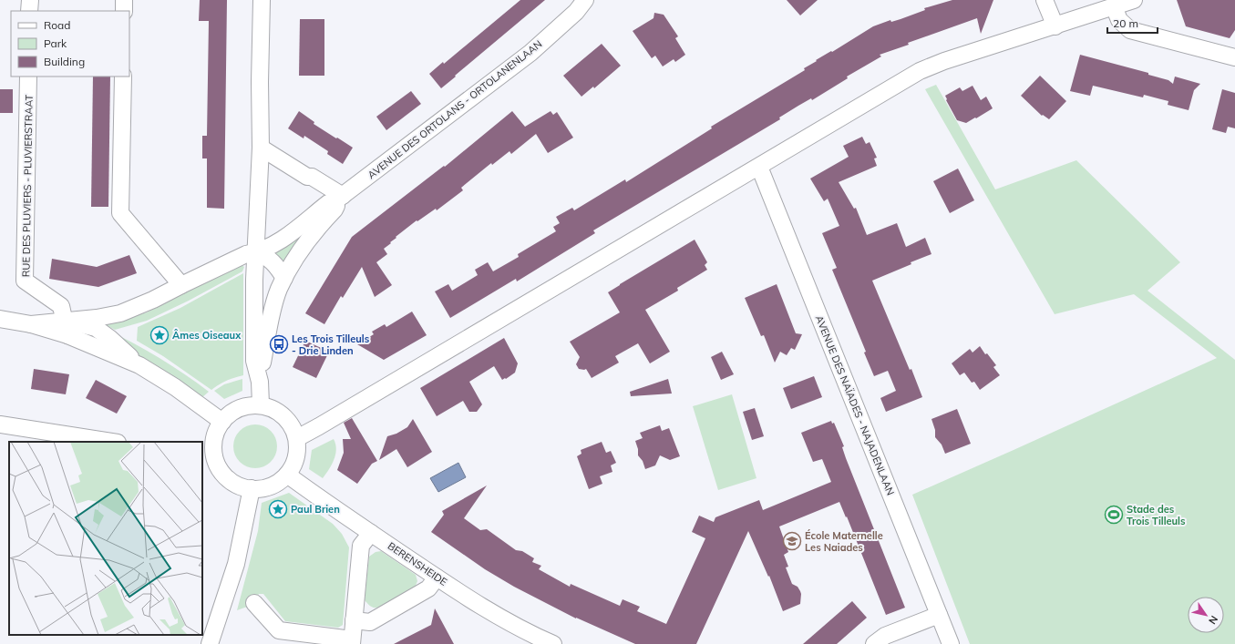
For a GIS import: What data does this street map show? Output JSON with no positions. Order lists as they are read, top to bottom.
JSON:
{
  "streets": {
    "street": [
      "AVENUE DES ORTOLANS - ORTOLANENLAAN",
      "RUE DES PLUVIERS - PLUVIERSTRAAT",
      "AVENUE DES NAÏADES - NAJADENLAAN",
      "BERENSHEIDE"
    ]
  },
  "crossings": [
    ["AVENUE DES ORTOLANS - ORTOLANENLAAN", "RUE DES PLUVIERS - PLUVIERSTRAAT"]
  ],
  "places": {
    "place": ["Âmes Oiseaux", "Paul Brien"],
    "bus stop": ["Les Trois Tilleuls - Drie Linden"],
    "sports": ["Stade des Trois Tilleuls"],
    "school or university": ["École Maternelle Les Naiades"]
  },
  "legend": ["Road", "Park", "Building"],
  "scale_bar": "20 m",
  "north": "bottom right"
}
